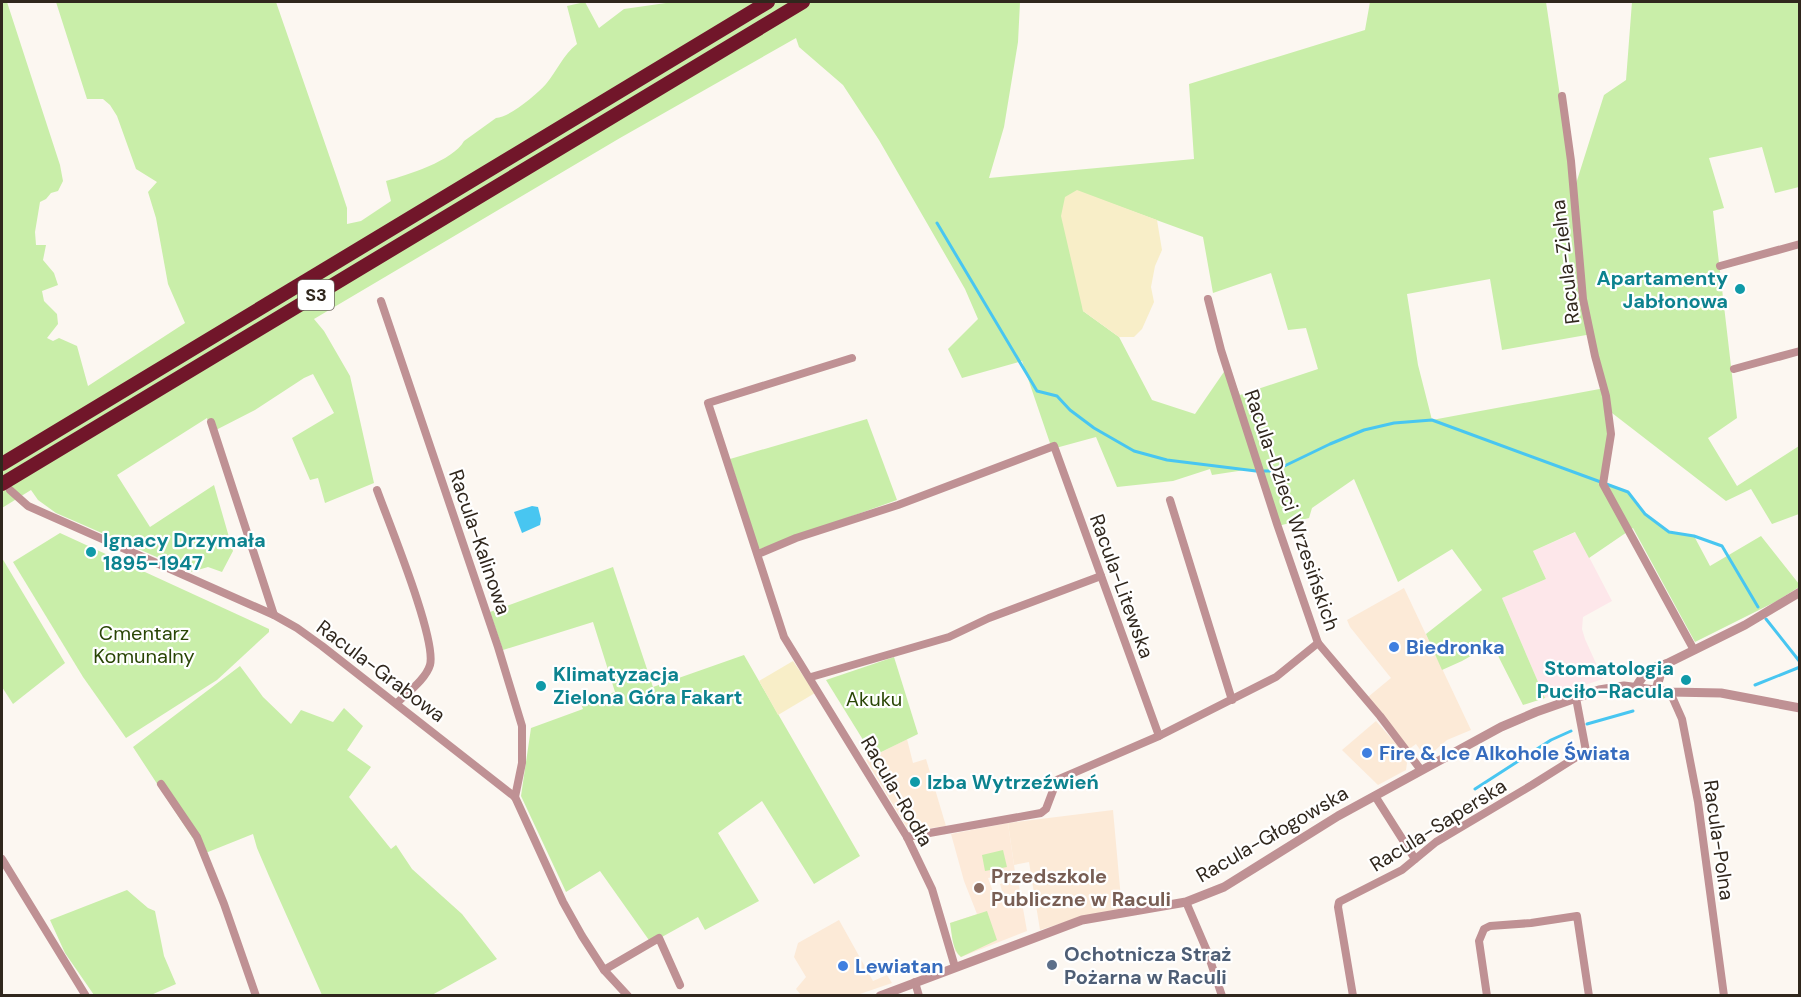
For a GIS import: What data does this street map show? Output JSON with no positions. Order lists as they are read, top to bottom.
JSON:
{
  "streets": {
    "highway": ["S3"],
    "street": [
      "Racula-Zielna",
      "Racula-Dzieci Wrzesińskich",
      "Racula-Kalinowa",
      "Racula-Litewska",
      "Racula-Grabowa",
      "Racula-Rodła",
      "Racula-Saperska",
      "Racula-Głogowska",
      "Racula-Polna"
    ]
  },
  "crossings": [
    ["S3", "Racula-Grabowa"],
    ["Racula-Dzieci Wrzesińskich", "Racula-Głogowska"],
    ["Racula-Kalinowa", "Racula-Grabowa"],
    ["Racula-Litewska", "Racula-Rodła"],
    ["Racula-Rodła", "Racula-Głogowska"],
    ["Racula-Saperska", "Racula-Głogowska"],
    ["Racula-Głogowska", "Racula-Polna"]
  ],
  "parks": ["Cmentarz Komunalny", "Akuku"],
  "places": [
    "Apartamenty Jabłonowa",
    "Ignacy Drzymała 1895-1947",
    "Biedronka",
    "Stomatologia Puciło-Racula",
    "Klimatyzacja Zielona Góra Fakart",
    "Fire & Ice Alkohole Świata",
    "Izba Wytrzeźwień",
    "Przedszkole Publiczne w Raculi",
    "Ochotnicza Straż Pożarna w Raculi",
    "Lewiatan"
  ]
}
